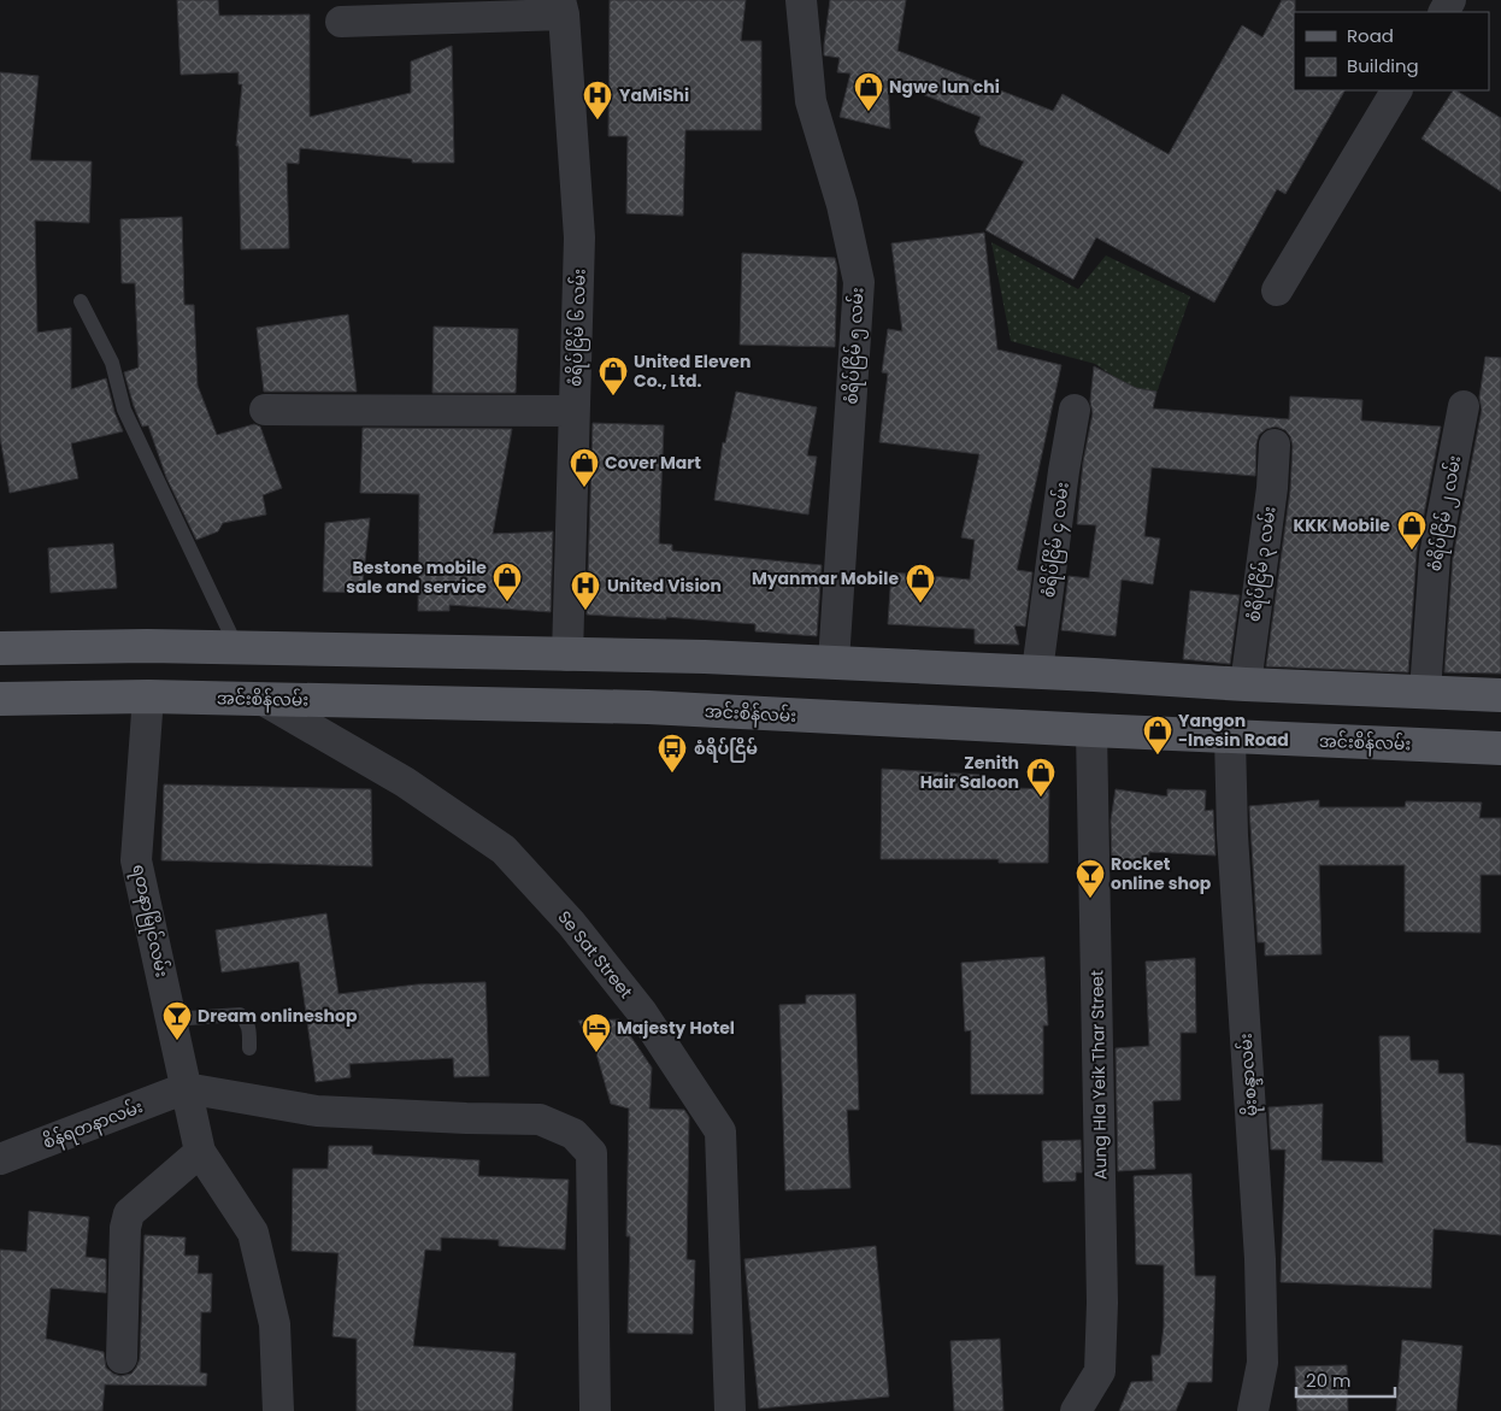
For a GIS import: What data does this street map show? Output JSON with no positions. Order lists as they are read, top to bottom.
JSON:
{
  "streets": {
    "main road": ["အင်းစိန်လမ်း"],
    "street": [
      "စံရိပ်ငြိမ် ၆ လမ်း",
      "စံရိပ်ငြိမ် ၅ လမ်း",
      "စံရိပ်ငြိမ် ၂ လမ်း",
      "စံရိပ်ငြိမ် ၄ လမ်း",
      "စံရိပ်ငြိမ် ၃ လမ်း",
      "ရတနာမြိုင်လမ်း",
      "Se Sat Street",
      "Aung Hla Yeik Thar Street",
      "မိုးစန္ဒာလမ်း",
      "စိန်ရတနာလမ်း"
    ]
  },
  "crossings": [
    ["အင်းစိန်လမ်း", "ရတနာမြိုင်လမ်း"],
    ["အင်းစိန်လမ်း", "Se Sat Street"],
    ["အင်းစိန်လမ်း", "Aung Hla Yeik Thar Street"],
    ["အင်းစိန်လမ်း", "မိုးစန္ဒာလမ်း"],
    ["ရတနာမြိုင်လမ်း", "စိန်ရတနာလမ်း"]
  ],
  "places": {
    "shop": [
      "Ngwe lun chi",
      "United Eleven Co., Ltd.",
      "Cover Mart",
      "KKK Mobile",
      "Bestone mobile sale and service",
      "Myanmar Mobile",
      "Yangon -Inesin Road",
      "Zenith Hair Saloon"
    ],
    "hospital": ["YaMiShi", "United Vision"],
    "bus stop": ["စံရိပ်ငြိမ်"],
    "bar": ["Rocket online shop", "Dream onlineshop"],
    "hotel": ["Majesty Hotel"]
  },
  "legend": ["Road", "Building"],
  "scale_bar": "20 m"
}
